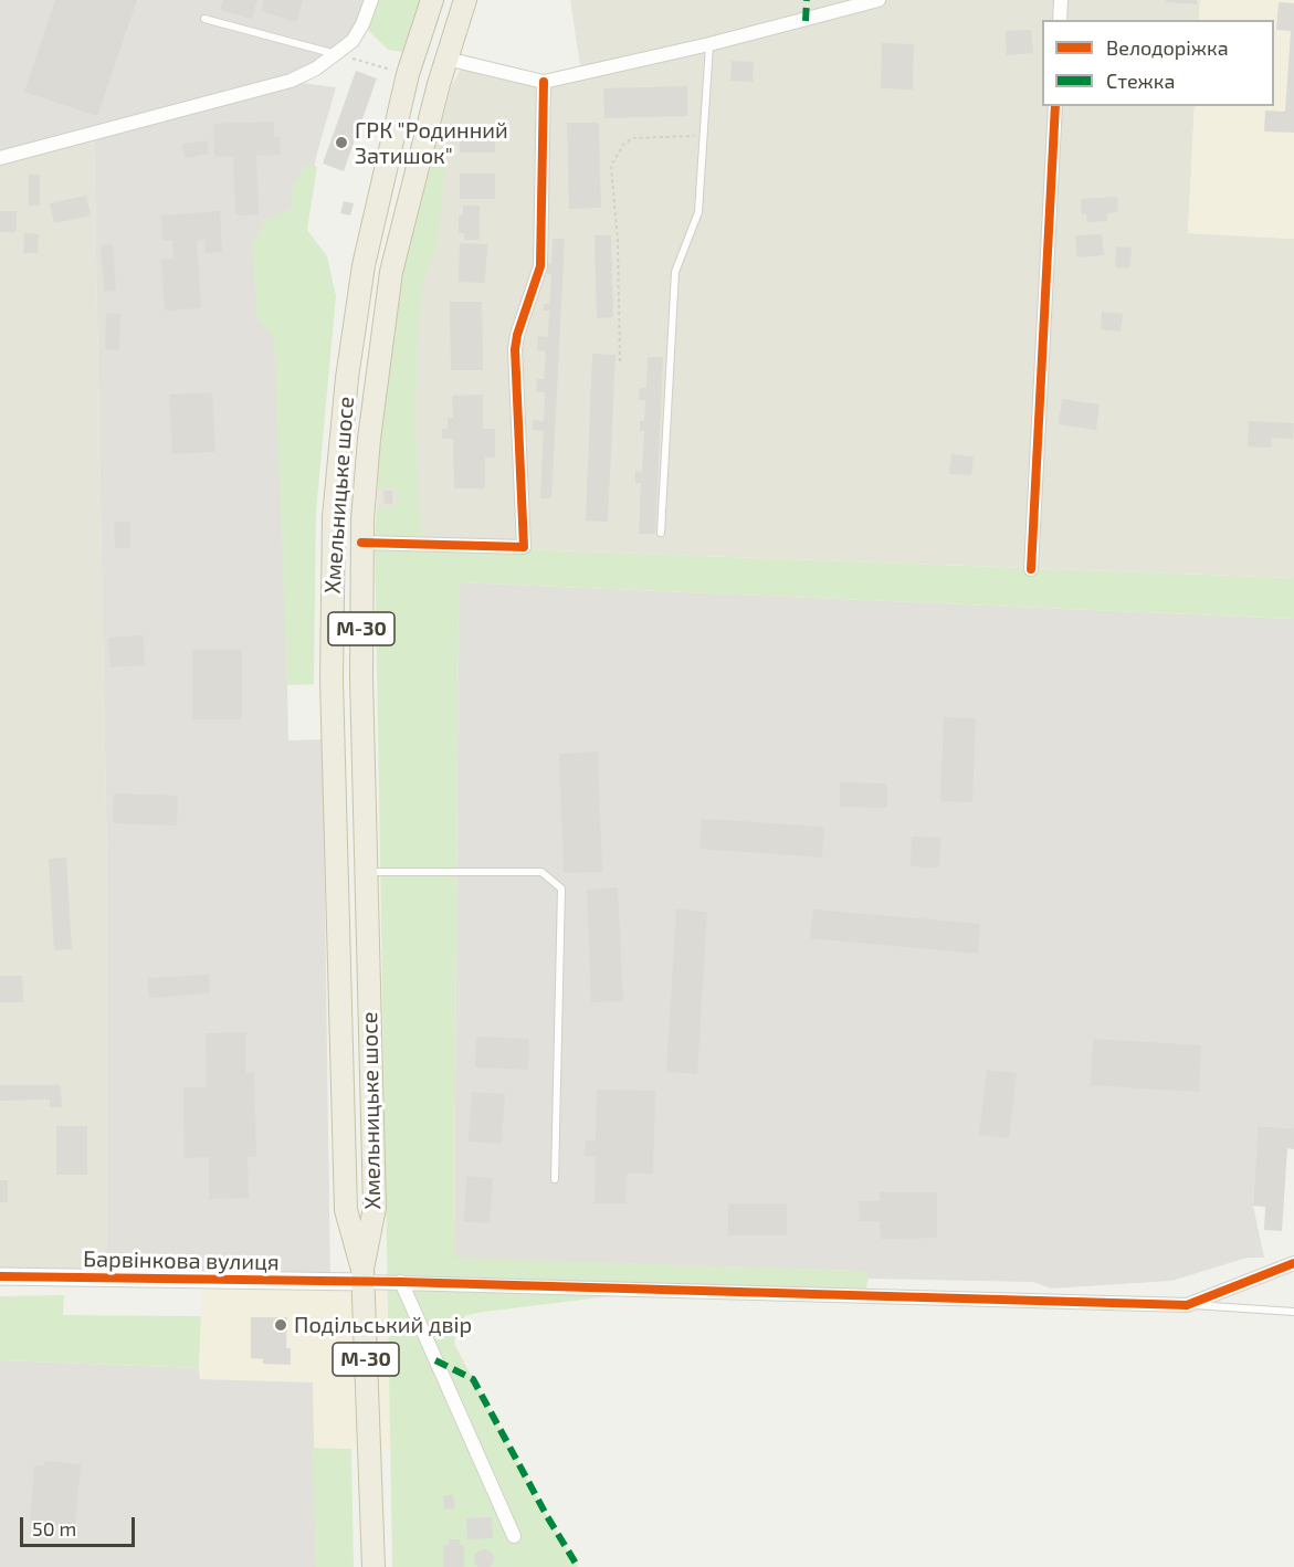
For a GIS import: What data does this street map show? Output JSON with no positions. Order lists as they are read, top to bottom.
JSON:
{
  "streets": {
    "highway": ["Хмельницьке шосе", "М-30"],
    "street": ["Барвінкова вулиця"]
  },
  "crossings": [
    ["Хмельницьке шосе", "М-30"],
    ["Хмельницьке шосе", "Барвінкова вулиця"],
    ["М-30", "Барвінкова вулиця"]
  ],
  "places": ["ГРК \"Родинний Затишок\"", "Подільський двір"],
  "legend": ["Велодоріжка", "Стежка"],
  "scale_bar": "50 m"
}
